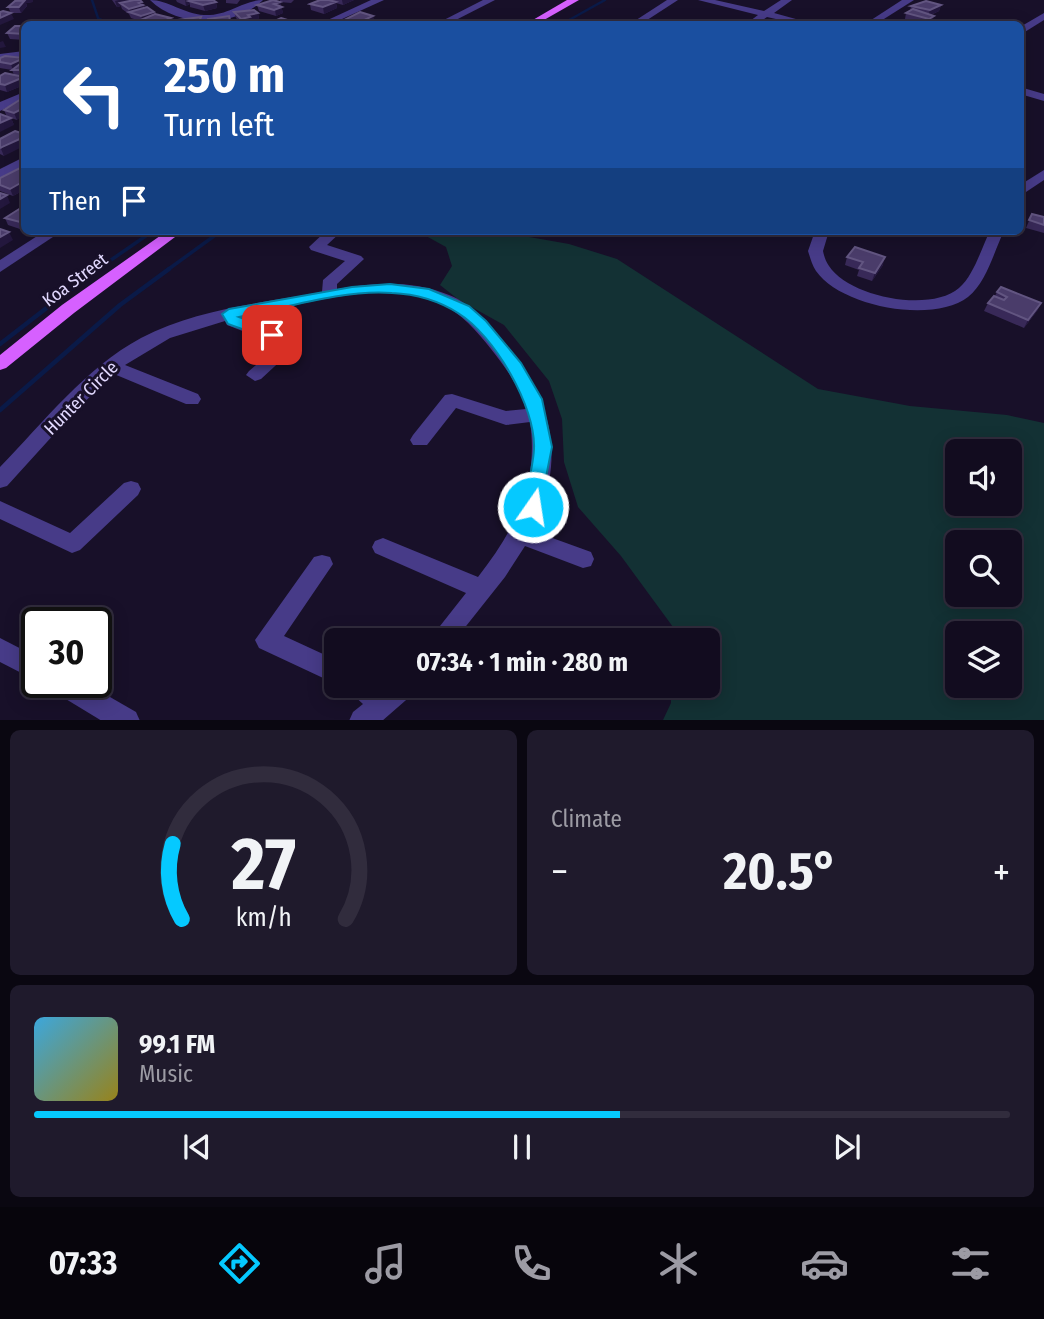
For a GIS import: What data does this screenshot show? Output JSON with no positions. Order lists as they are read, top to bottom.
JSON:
{
  "streets": {
    "main road": ["Koa Street"],
    "street": ["Hunter Circle"]
  },
  "page": {
    "turn": ["250 m", "Turn left"],
    "then": "Then",
    "limit": "30",
    "trip": "07:34 · 1 min · 280 m",
    "tile": "Climate",
    "heat": ["−", "20.5°", "+"],
    "song": ["99.1 FM", "Music"],
    "tabs": "07:33",
    "gauge": ["27", "km/h"]
  }
}
